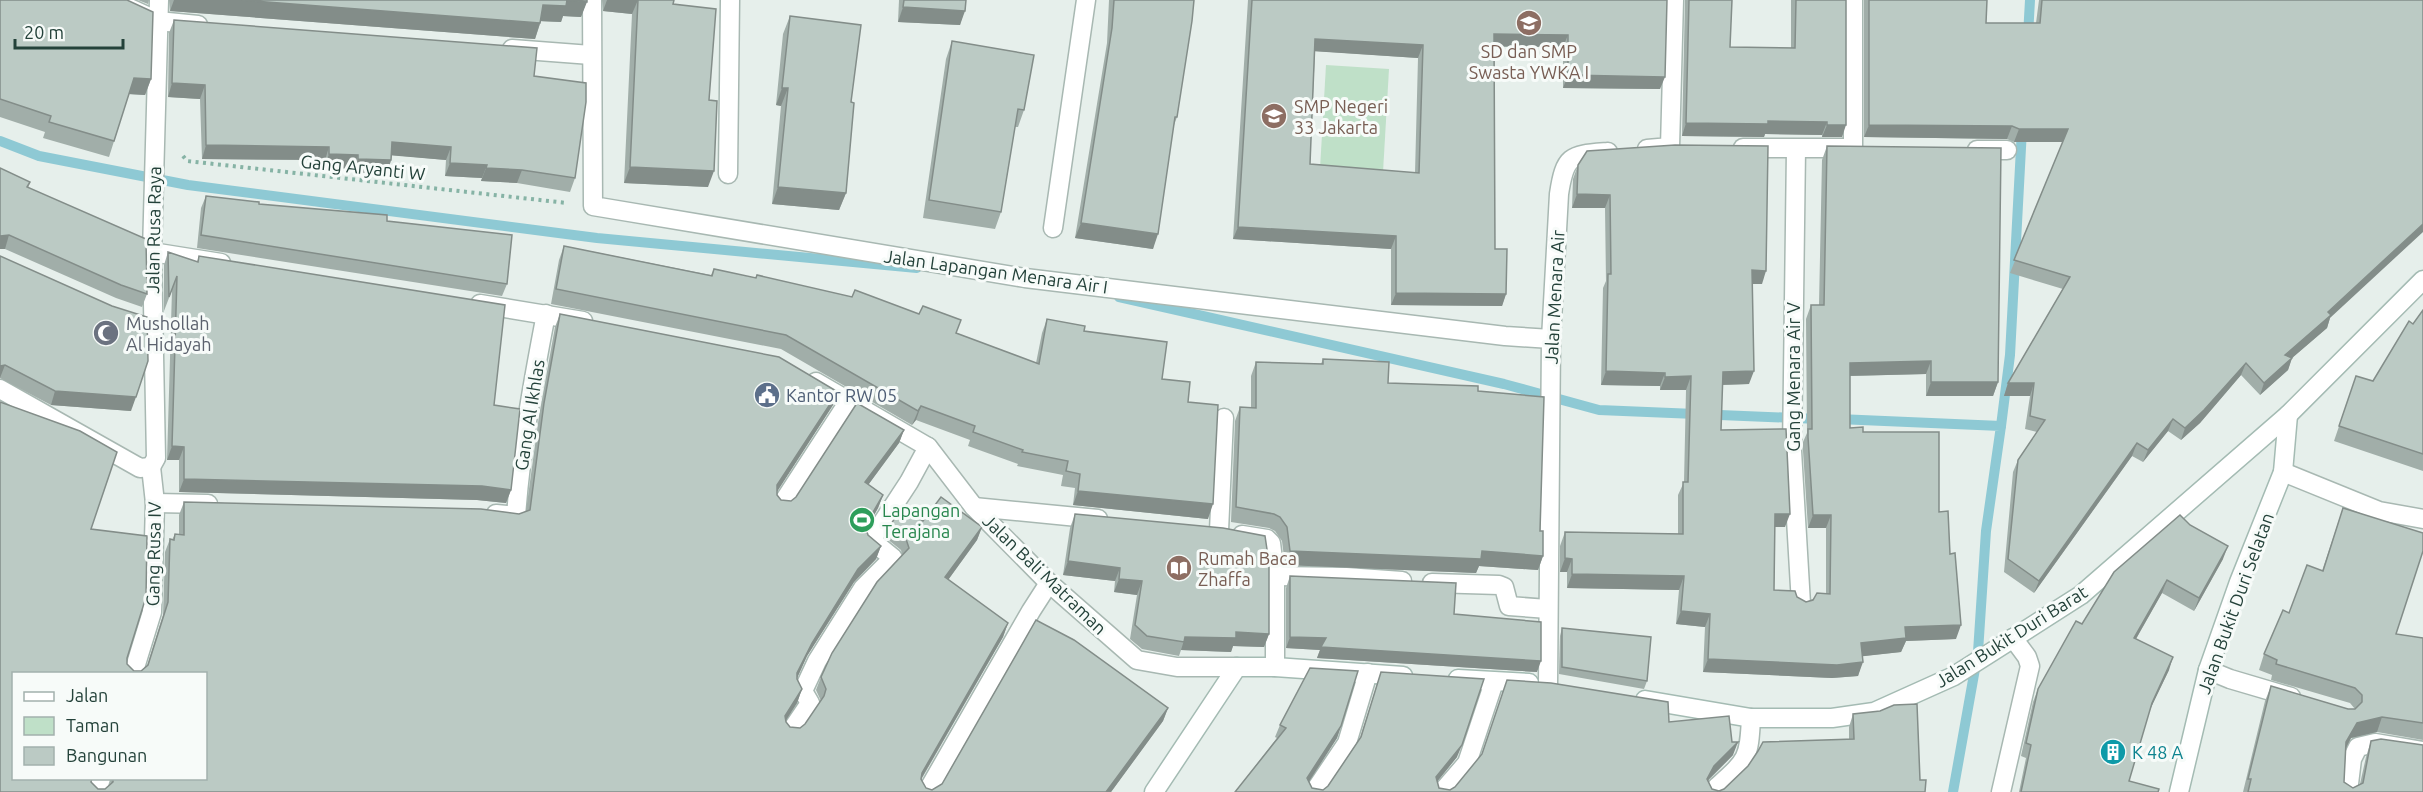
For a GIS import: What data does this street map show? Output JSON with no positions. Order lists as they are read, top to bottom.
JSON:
{
  "streets": {
    "street": [
      "Jalan Rusa Raya",
      "Jalan Lapangan Menara Air I",
      "Jalan Menara Air",
      "Gang Menara Air V",
      "Gang Al Ikhlas",
      "Gang Rusa IV",
      "Jalan Bali Matraman",
      "Jalan Bukit Duri Selatan",
      "Jalan Bukit Duri Barat"
    ],
    "path": ["Gang Aryanti W"]
  },
  "crossings": [
    ["Gang Aryanti W", "Jalan Lapangan Menara Air I"],
    ["Jalan Rusa Raya", "Gang Rusa IV"],
    ["Jalan Lapangan Menara Air I", "Jalan Menara Air"],
    ["Jalan Bukit Duri Selatan", "Jalan Bukit Duri Barat"]
  ],
  "places": {
    "school or university": ["SD dan SMP Swasta YWKA I", "SMP Negeri 33 Jakarta"],
    "mosque": ["Mushollah Al Hidayah"],
    "public building": ["Kantor RW 05"],
    "sports": ["Lapangan Terajana"],
    "library": ["Rumah Baca Zhaffa"],
    "building": ["K 48 A"]
  },
  "legend": ["Jalan", "Taman", "Bangunan"],
  "scale_bar": "20 m"
}
